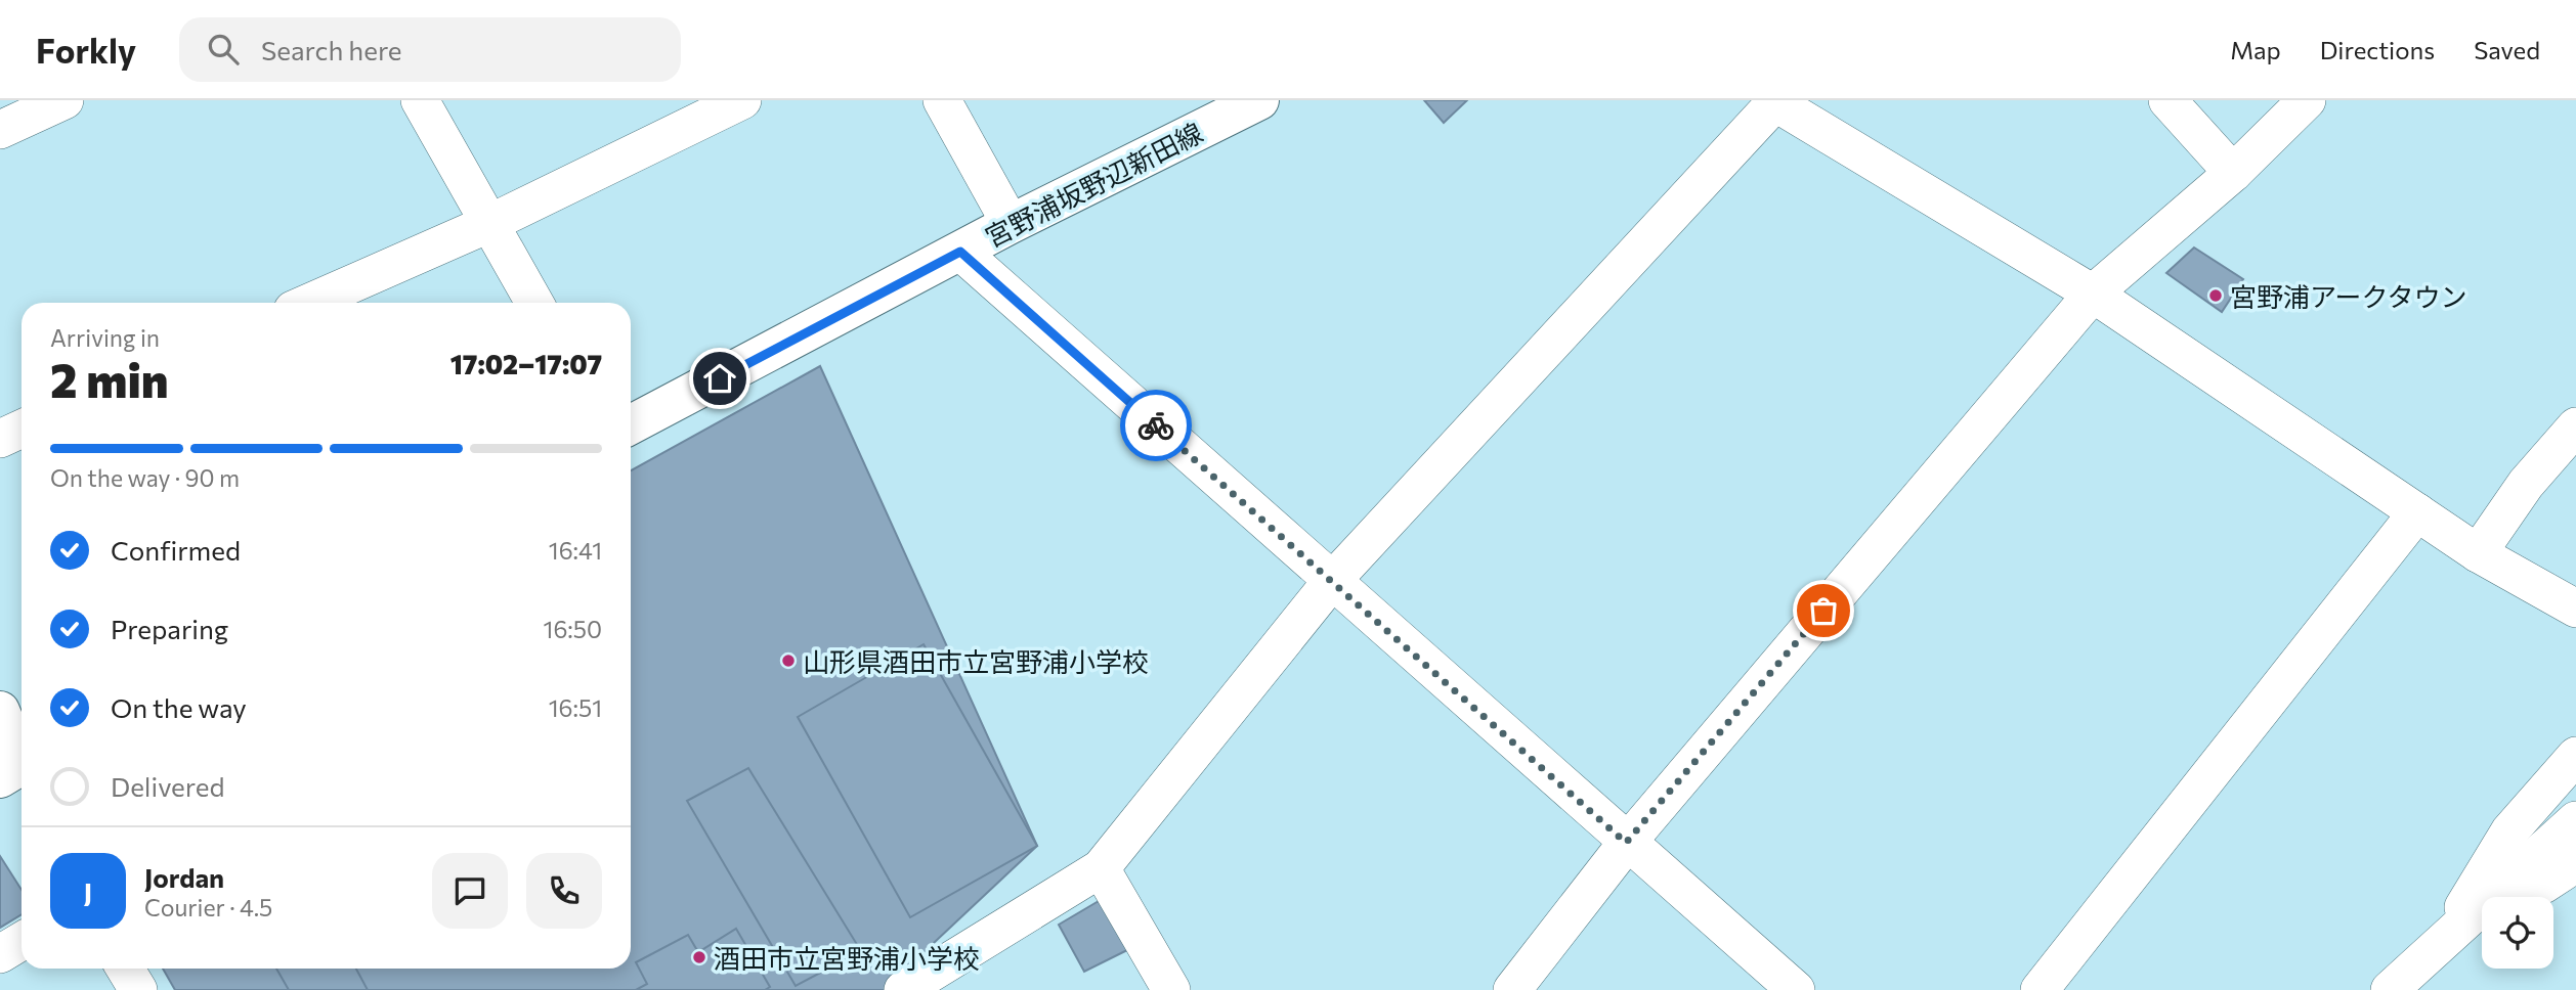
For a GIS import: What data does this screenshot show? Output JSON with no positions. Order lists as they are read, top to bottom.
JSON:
{
  "streets": {
    "main road": ["宮野浦坂野辺新田線"]
  },
  "places": ["宮野浦アークタウン", "山形県酒田市立宮野浦小学校", "酒田市立宮野浦小学校"],
  "page": {
    "header": "Forkly",
    "search": "Search here",
    "nav": ["Map", "Directions", "Saved"],
    "heading": ["2 min", "Arriving in", "17:02–17:07"],
    "panel": ["Jordan", "Courier · 4.5"],
    "bar": "On the way · 90 m",
    "list": [
      ["Confirmed", "16:41"],
      ["Preparing", "16:50"],
      ["On the way", "16:51"],
      "Delivered"
    ],
    "round": "J"
  }
}
